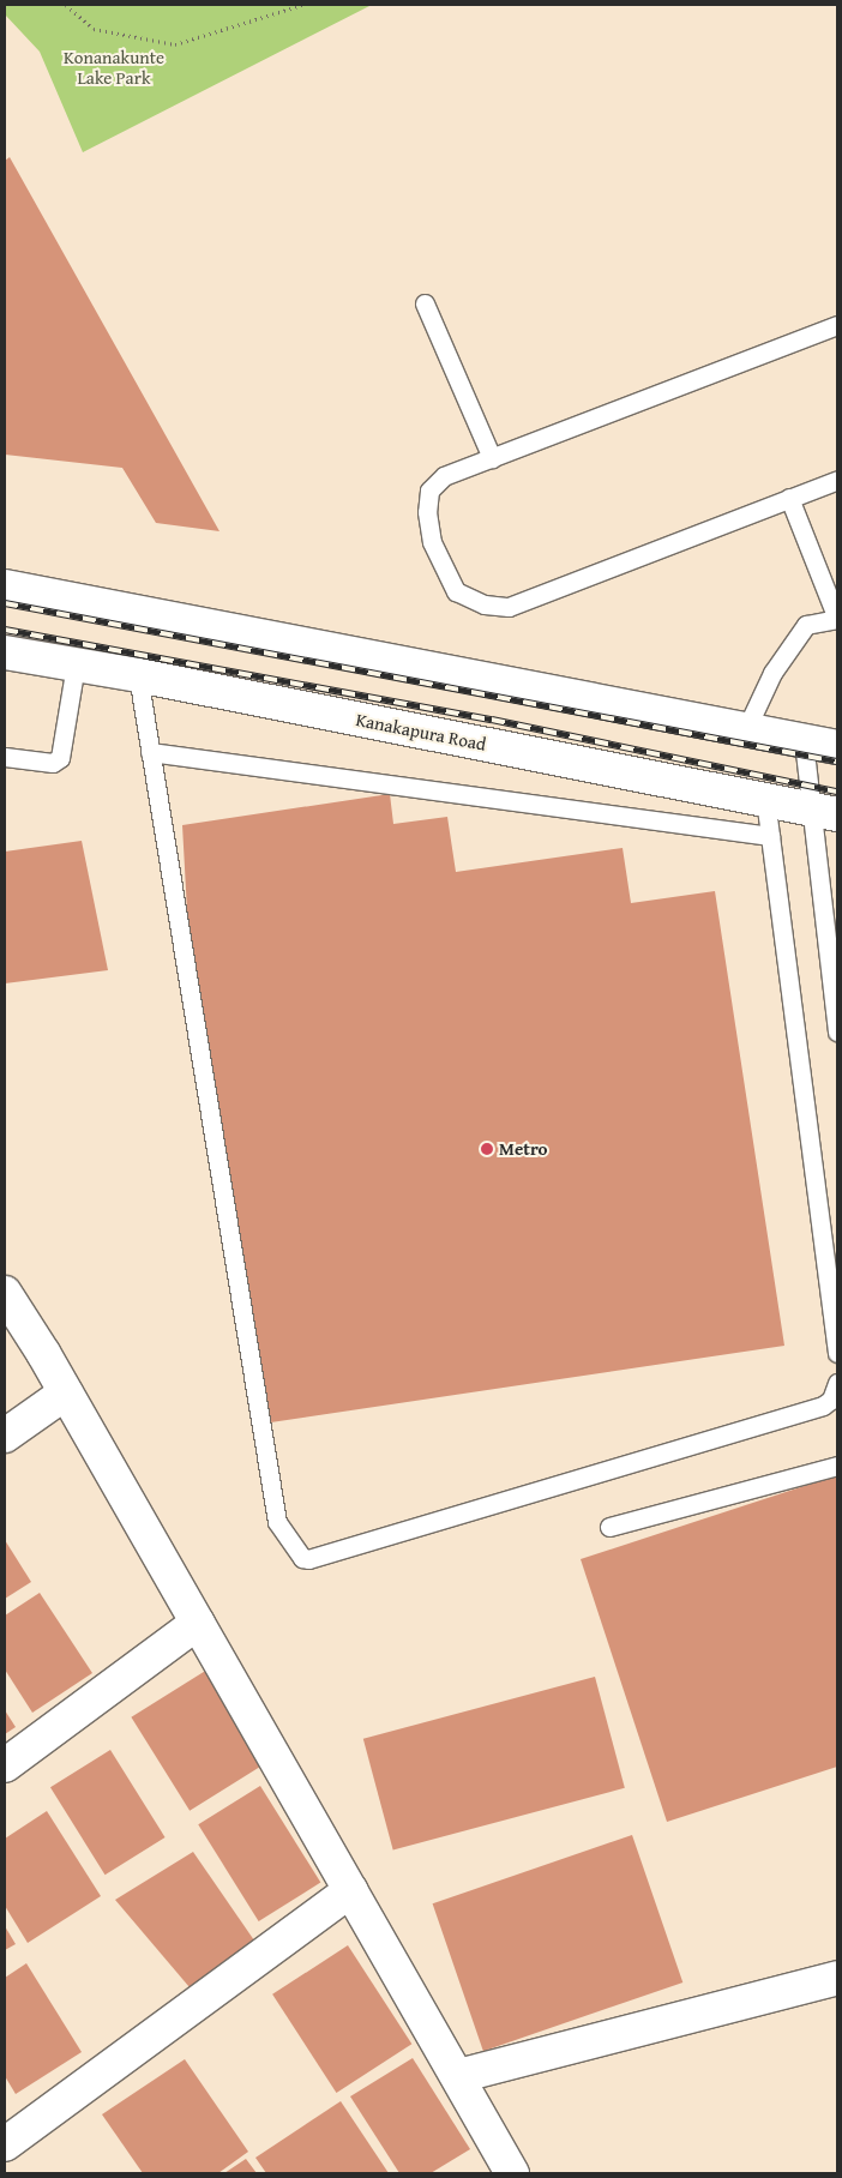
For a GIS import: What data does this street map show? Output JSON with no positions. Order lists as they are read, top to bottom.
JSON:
{
  "streets": {
    "main road": ["Kanakapura Road"]
  },
  "parks": ["Konanakunte Lake Park"],
  "places": ["Metro"]
}
